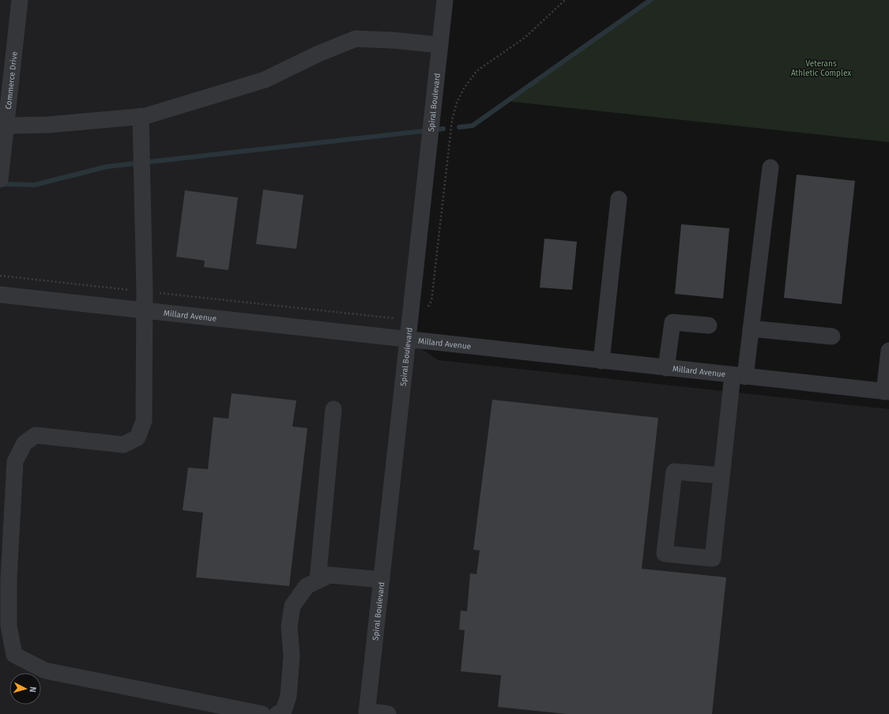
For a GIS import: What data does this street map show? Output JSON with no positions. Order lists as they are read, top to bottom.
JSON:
{
  "streets": {
    "street": ["Commerce Drive", "Spiral Boulevard", "Millard Avenue"]
  },
  "crossings": [
    ["Spiral Boulevard", "Millard Avenue"]
  ],
  "parks": ["Veterans Athletic Complex"],
  "north": "right"
}
